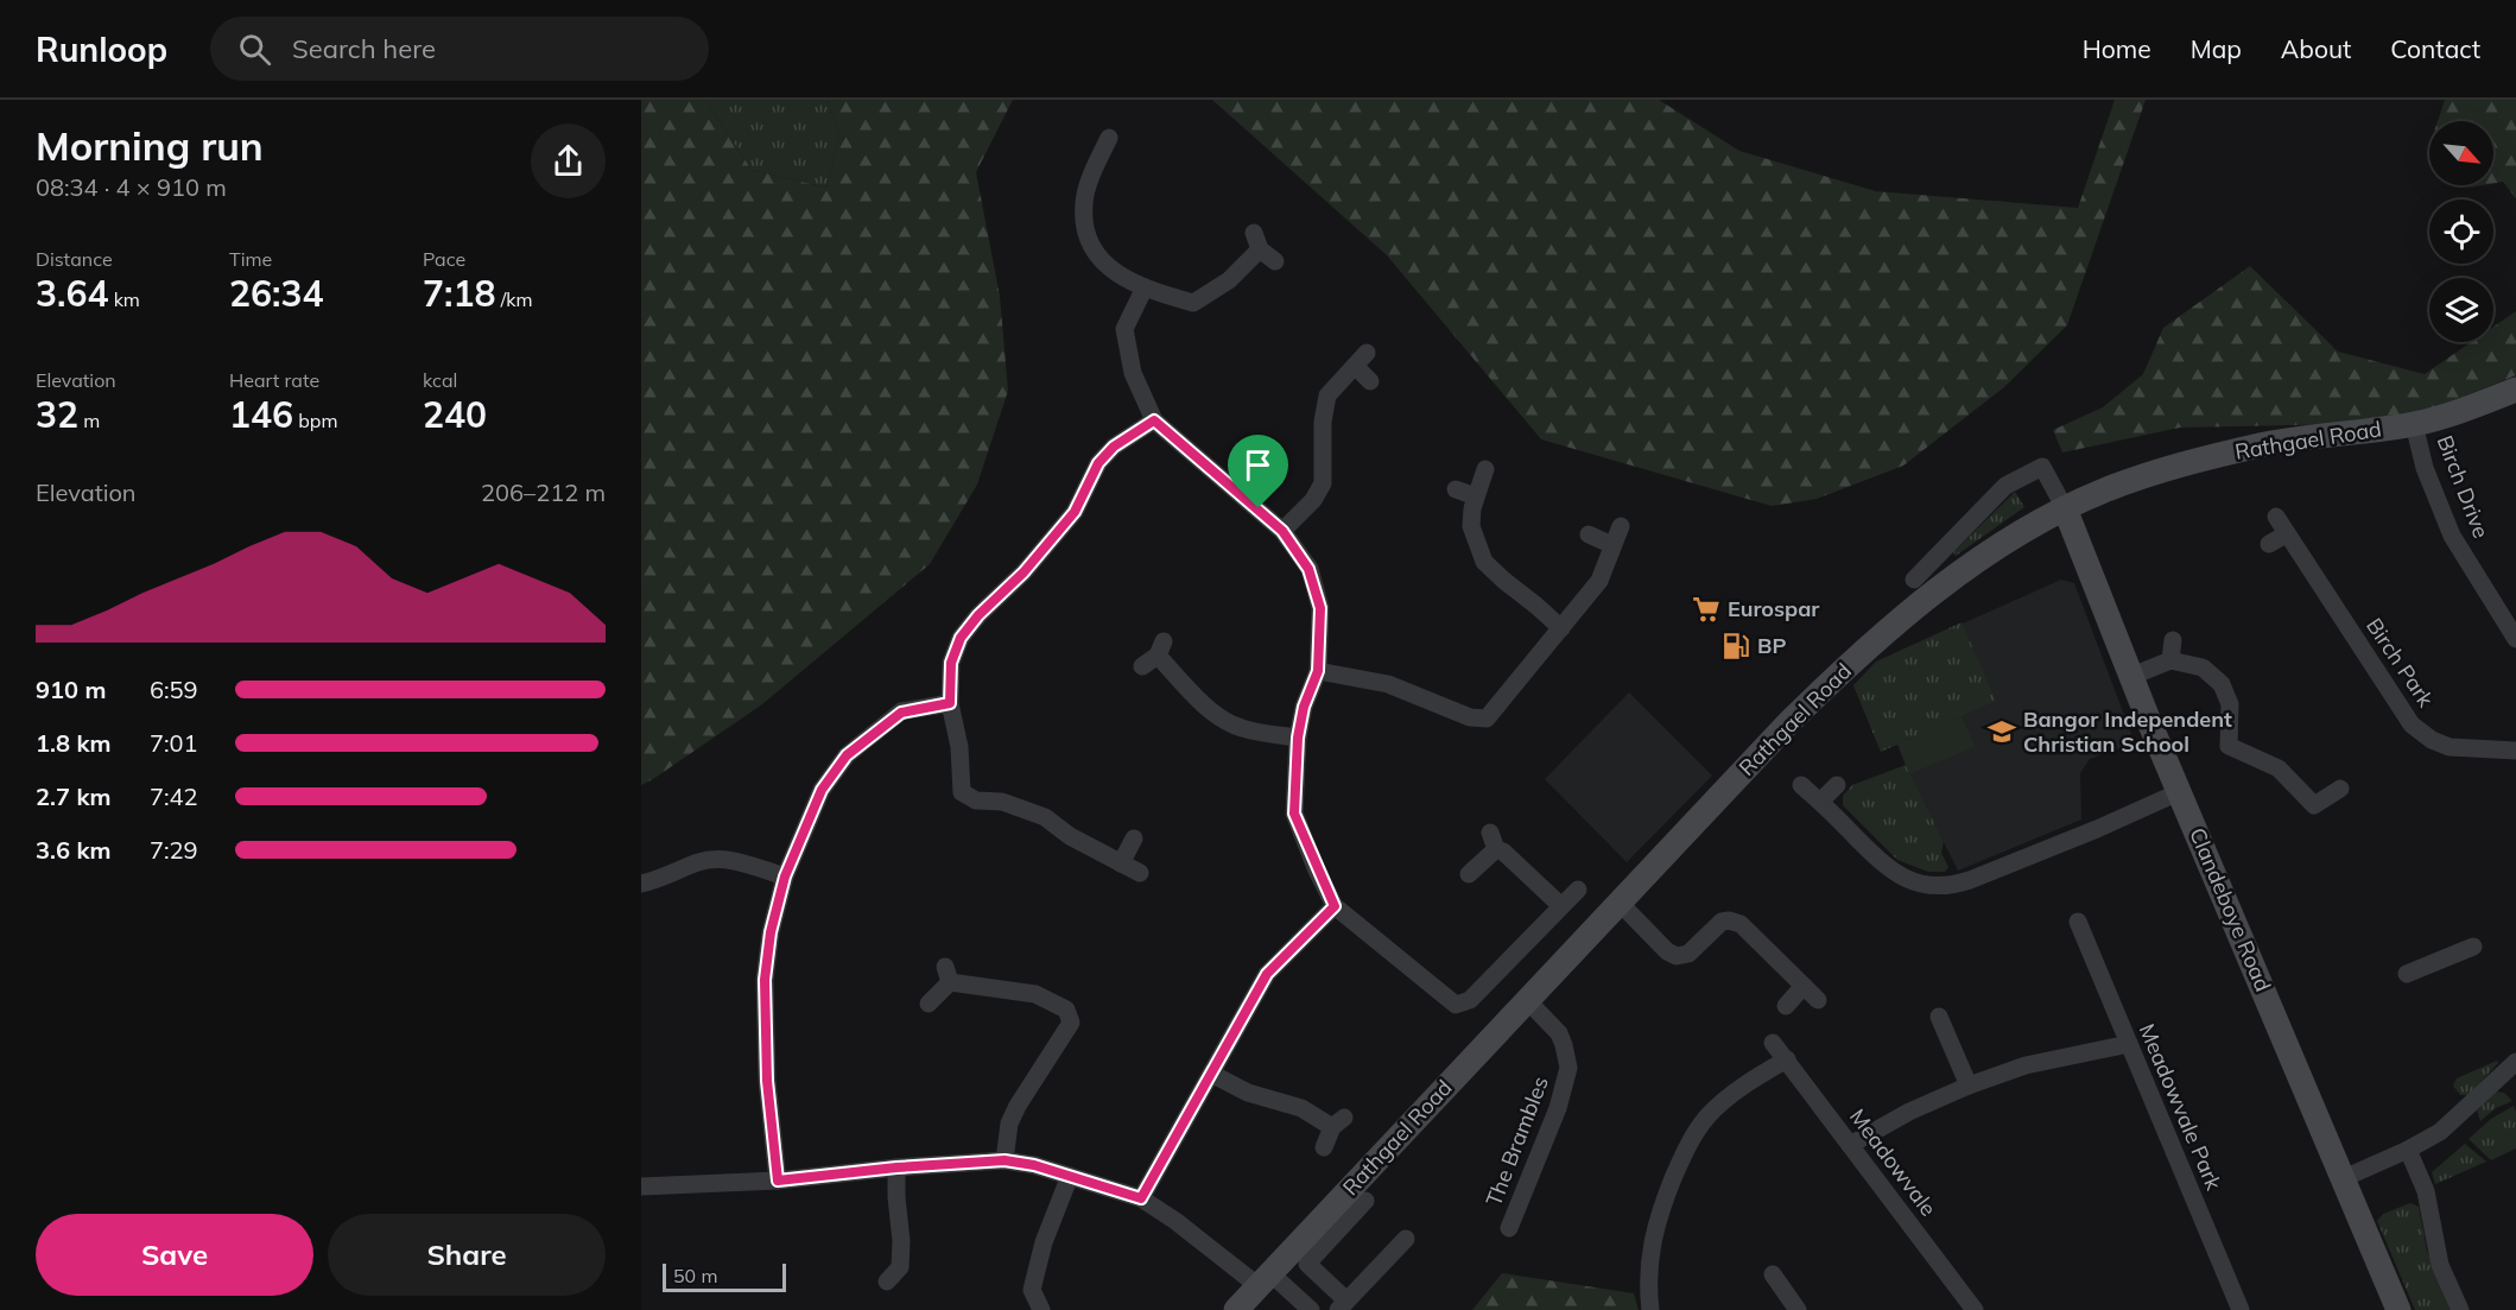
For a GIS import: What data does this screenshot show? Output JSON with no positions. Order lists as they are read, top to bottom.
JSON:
{
  "streets": {
    "street": [
      "Rathgael Road",
      "Birch Drive",
      "Birch Park",
      "Clandeboye Road",
      "Meadowvale Park",
      "The Brambles",
      "Meadowvale"
    ]
  },
  "crossings": [
    ["Rathgael Road", "Birch Drive"],
    ["Rathgael Road", "Clandeboye Road"],
    ["Rathgael Road", "The Brambles"]
  ],
  "places": {
    "supermarket": ["Eurospar"],
    "fuel station": ["BP"],
    "school or university": ["Bangor Independent Christian School"]
  },
  "scale_bar": "50 m",
  "north": "bottom right",
  "page": {
    "header": "Runloop",
    "search": "Search here",
    "nav": [
      "Home",
      "Map",
      "About",
      "Contact"
    ],
    "heading": ["Morning run", "08:34 · 4 × 910 m"],
    "stats": [
      ["Distance", "3.64 km"],
      ["Time", "26:34"],
      ["Pace", "7:18 /km"],
      ["Elevation", "32 m"],
      ["Heart rate", "146 bpm"],
      ["kcal", "240"]
    ],
    "chart": ["Elevation", "206–212 m"],
    "list": [
      {
        "name": "910 m",
        "note": "6:59"
      },
      {
        "name": "1.8 km",
        "note": "7:01"
      },
      {
        "name": "2.7 km",
        "note": "7:42"
      },
      {
        "name": "3.6 km",
        "note": "7:29"
      }
    ],
    "buttons": ["Save", "Share"],
    "scale": "50 m"
  }
}
